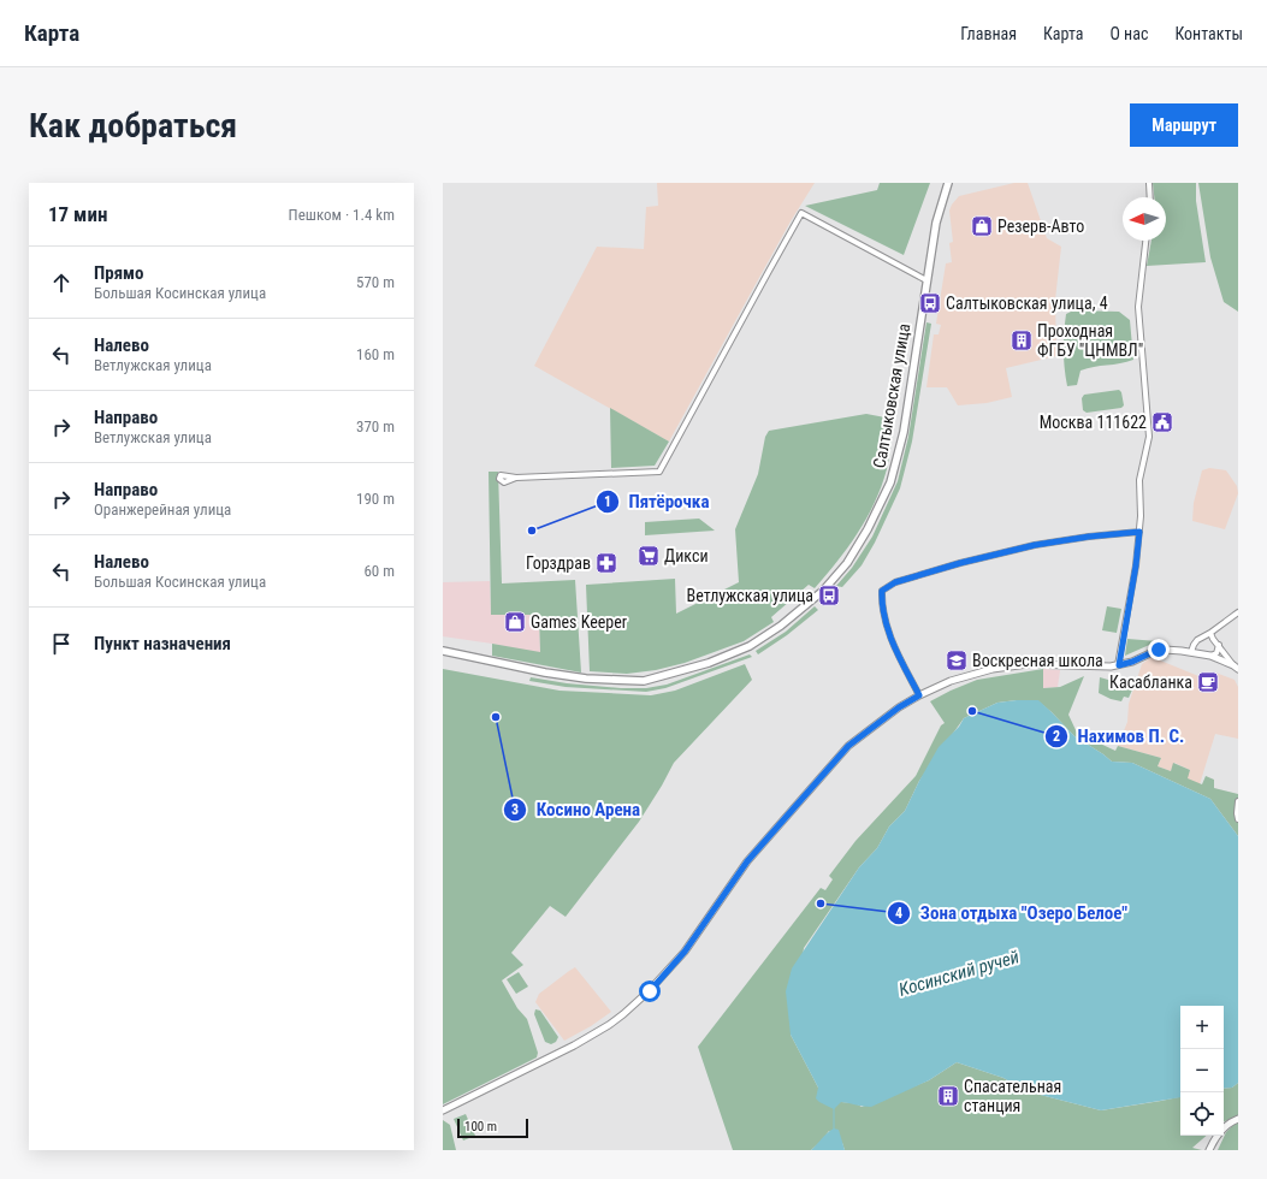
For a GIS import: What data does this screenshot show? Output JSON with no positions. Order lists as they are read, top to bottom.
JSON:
{
  "streets": {
    "main road": ["Салтыковская улица"]
  },
  "water": ["Косинский ручей"],
  "places": {
    "shop": ["Резерв-Авто", "Games Keeper"],
    "bus stop": ["Салтыковская улица, 4", "Ветлужская улица"],
    "building": ["Проходная ФГБУ \"ЦНМВЛ\"", "Спасательная станция"],
    "public building": ["Москва 111622"],
    "other": [
      "Пятёрочка",
      "Нахимов П. С.",
      "Косино Арена",
      "Зона отдыха \"Озеро Белое\""
    ],
    "supermarket": ["Дикси"],
    "pharmacy": ["Горздрав"],
    "school or university": ["Воскресная школа"],
    "cafe": ["Касабланка"]
  },
  "scale_bar": "100 m",
  "north": "left",
  "page": {
    "header": "Карта",
    "nav": [
      "Главная",
      "Карта",
      "О нас",
      "Контакты"
    ],
    "buttons": "Маршрут",
    "title": "Как добраться",
    "heading": ["17 мин", "Пешком · 1.4 km"],
    "list": [
      ["Прямо", "Большая Косинская улица", "570 m"],
      ["Налево", "Ветлужская улица", "160 m"],
      ["Направо", "Ветлужская улица", "370 m"],
      ["Направо", "Оранжерейная улица", "190 m"],
      ["Налево", "Большая Косинская улица", "60 m"],
      "Пункт назначения"
    ],
    "map_buttons": ["+", "−"],
    "scale": "100 m"
  }
}
